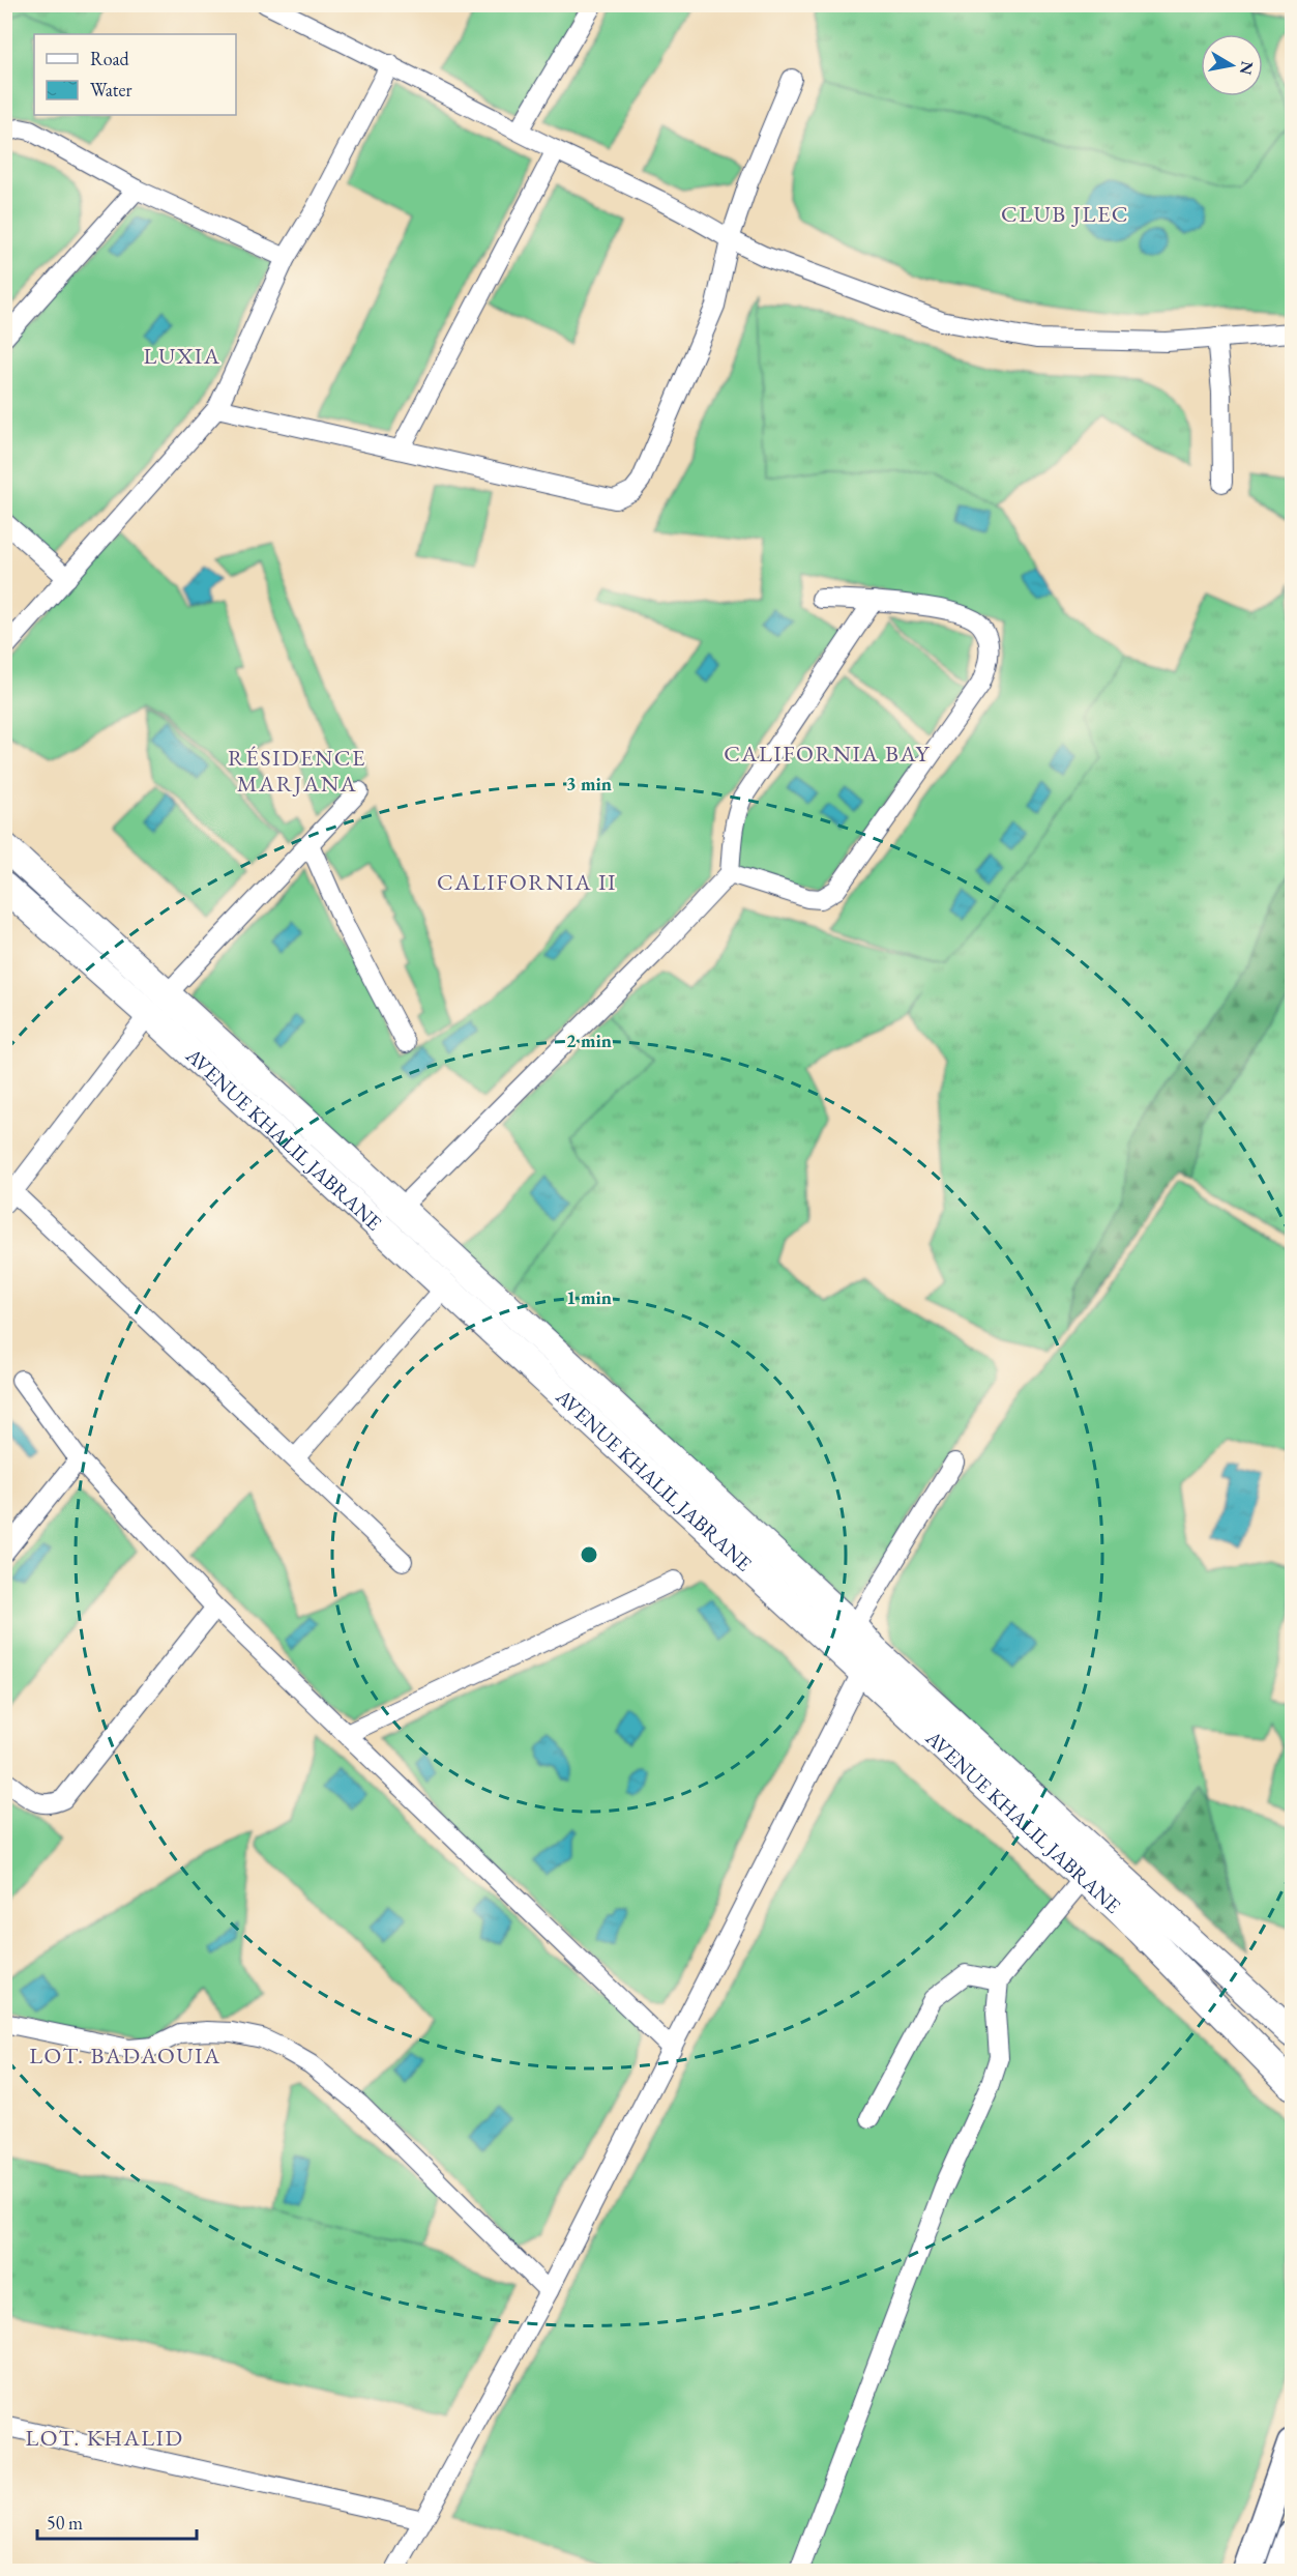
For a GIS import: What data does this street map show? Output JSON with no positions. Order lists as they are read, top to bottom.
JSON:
{
  "streets": {
    "main road": ["AVENUE KHALIL JABRANE"]
  },
  "districts": [
    "CLUB JLEC",
    "LUXIA",
    "CALIFORNIA BAY",
    "RÉSIDENCE MARJANA",
    "CALIFORNIA II",
    "LOT. BADAOUIA",
    "LOT. KHALID"
  ],
  "legend": ["Road", "Water"],
  "scale_bar": "50 m",
  "north": "right",
  "rings": ["3 min", "2 min", "1 min"]
}
